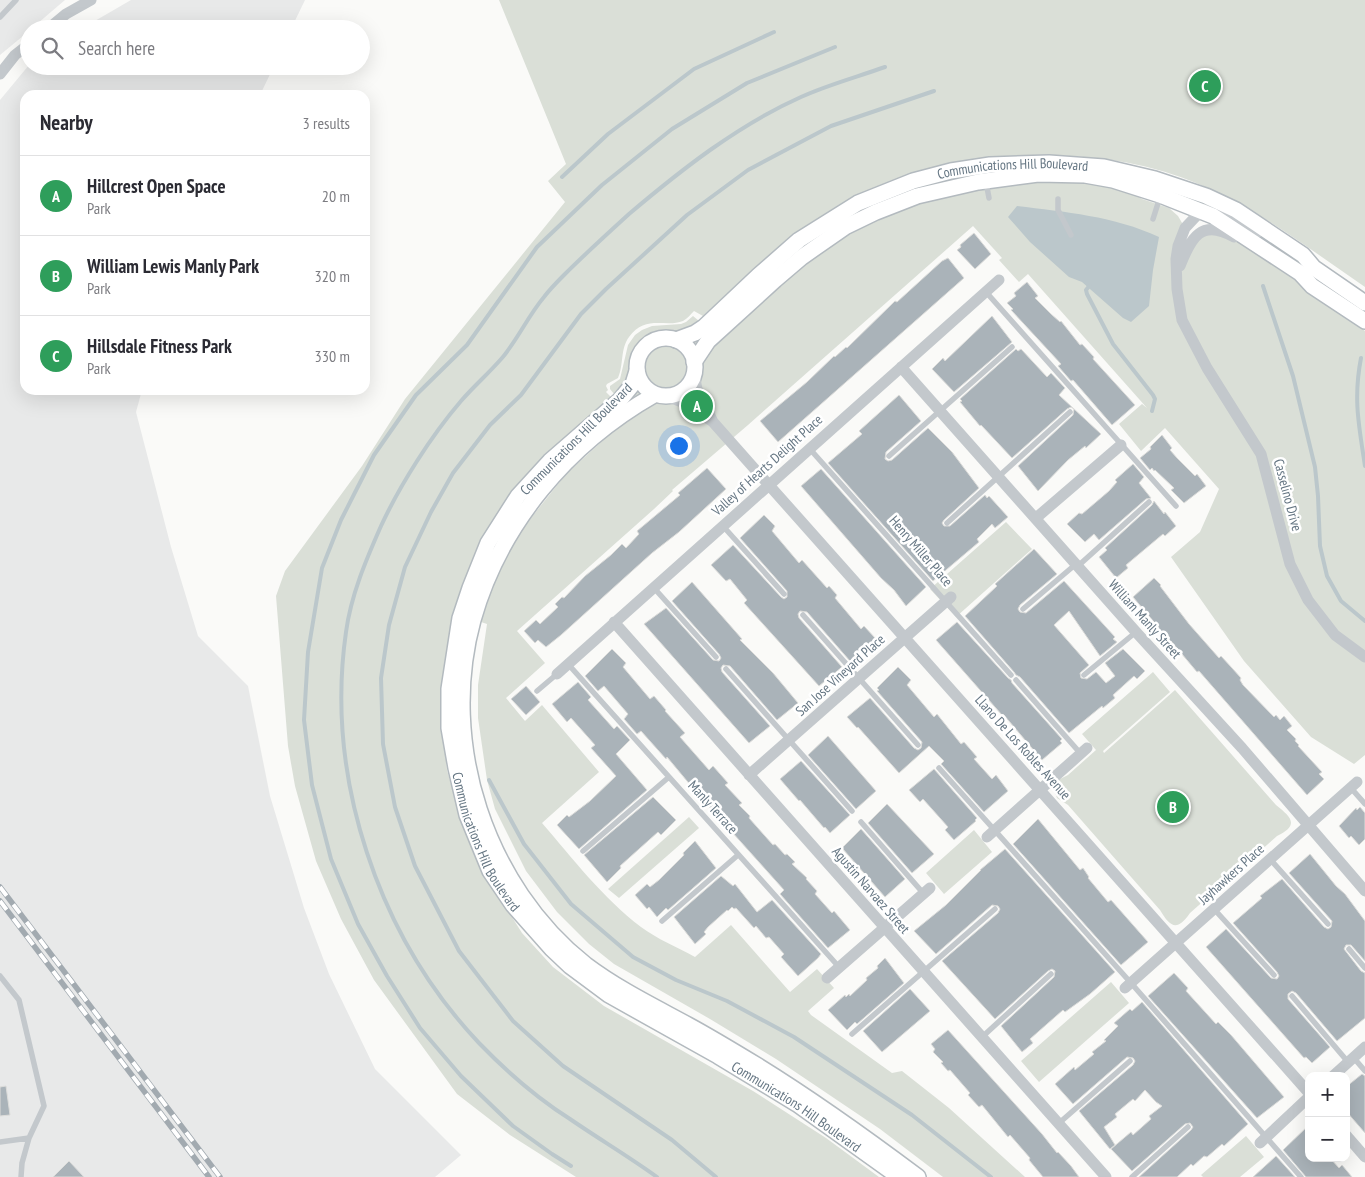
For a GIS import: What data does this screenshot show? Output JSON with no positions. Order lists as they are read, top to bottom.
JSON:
{
  "streets": {
    "street": [
      "Communications Hill Boulevard",
      "Valley of Hearts Delight Place",
      "Casselino Drive",
      "William Manly Street",
      "San Jose Vineyard Place",
      "Llano De Los Robles Avenue",
      "Jayhawkers Place",
      "Agustin Narvaez Street"
    ],
    "lane": ["Henry Miller Place", "Manly Terrace"]
  },
  "crossings": [
    ["Communications Hill Boulevard", "Casselino Drive"],
    ["Communications Hill Boulevard", "Llano De Los Robles Avenue"],
    ["Valley of Hearts Delight Place", "Henry Miller Place"],
    ["Valley of Hearts Delight Place", "William Manly Street"],
    ["Valley of Hearts Delight Place", "Llano De Los Robles Avenue"],
    ["Valley of Hearts Delight Place", "Manly Terrace"],
    ["Valley of Hearts Delight Place", "Agustin Narvaez Street"],
    ["Henry Miller Place", "San Jose Vineyard Place"],
    ["William Manly Street", "Jayhawkers Place"],
    ["San Jose Vineyard Place", "Llano De Los Robles Avenue"],
    ["San Jose Vineyard Place", "Agustin Narvaez Street"],
    ["Llano De Los Robles Avenue", "Jayhawkers Place"]
  ],
  "page": {
    "search": "Search here",
    "pins": ["C", "A", "B"],
    "heading": ["Nearby", "3 results"],
    "list": [
      {
        "mark": "A",
        "name": "Hillcrest Open Space",
        "note": "Park",
        "value": "20 m"
      },
      {
        "mark": "B",
        "name": "William Lewis Manly Park",
        "note": "Park",
        "value": "320 m"
      },
      {
        "mark": "C",
        "name": "Hillsdale Fitness Park",
        "note": "Park",
        "value": "330 m"
      }
    ],
    "map_buttons": ["+", "−"]
  }
}
